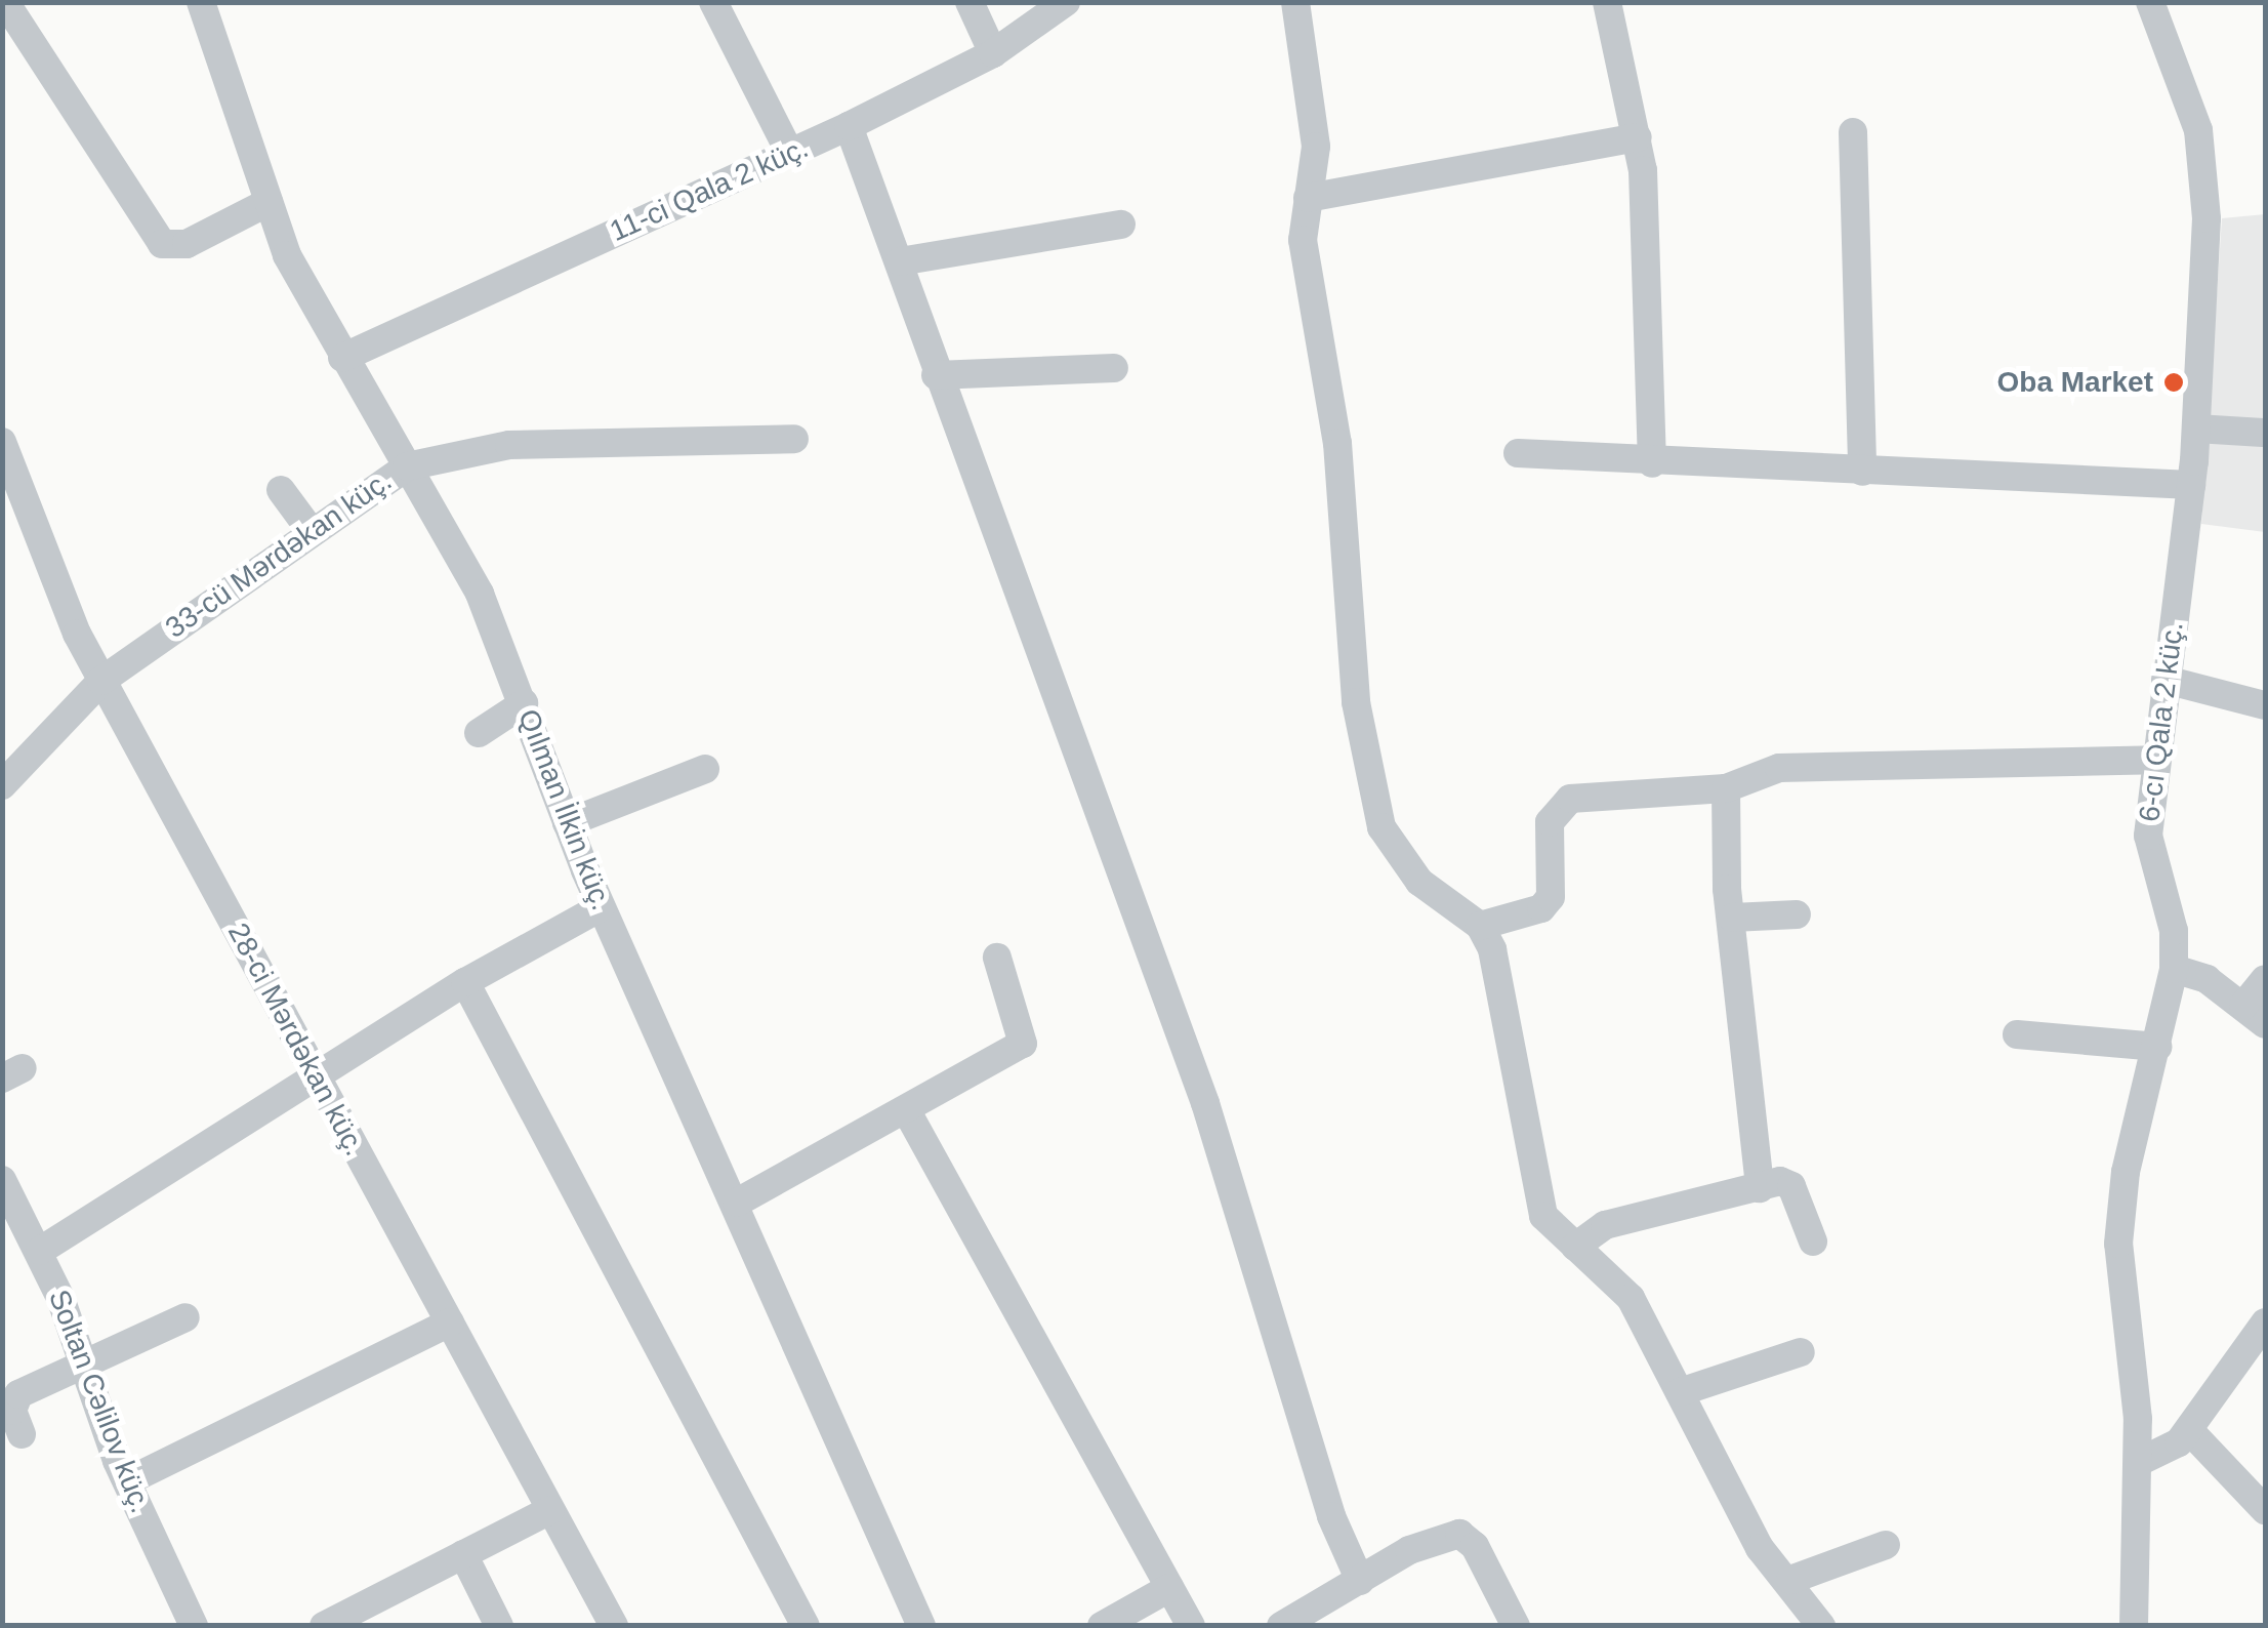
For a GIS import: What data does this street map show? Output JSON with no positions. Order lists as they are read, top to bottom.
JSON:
{
  "streets": {
    "street": [
      "11-ci Qala 2 küç.",
      "33-cü Mərdəkan küç.",
      "6-cı Qala 2 küç.",
      "Qılman İlkin küç.",
      "28-ci Mərdəkan küç.",
      "Soltan Cəlilov küç."
    ]
  },
  "crossings": [
    ["11-ci Qala 2 küç.", "Qılman İlkin küç."],
    ["33-cü Mərdəkan küç.", "Qılman İlkin küç."],
    ["33-cü Mərdəkan küç.", "28-ci Mərdəkan küç."]
  ],
  "places": ["Oba Market"]
}
